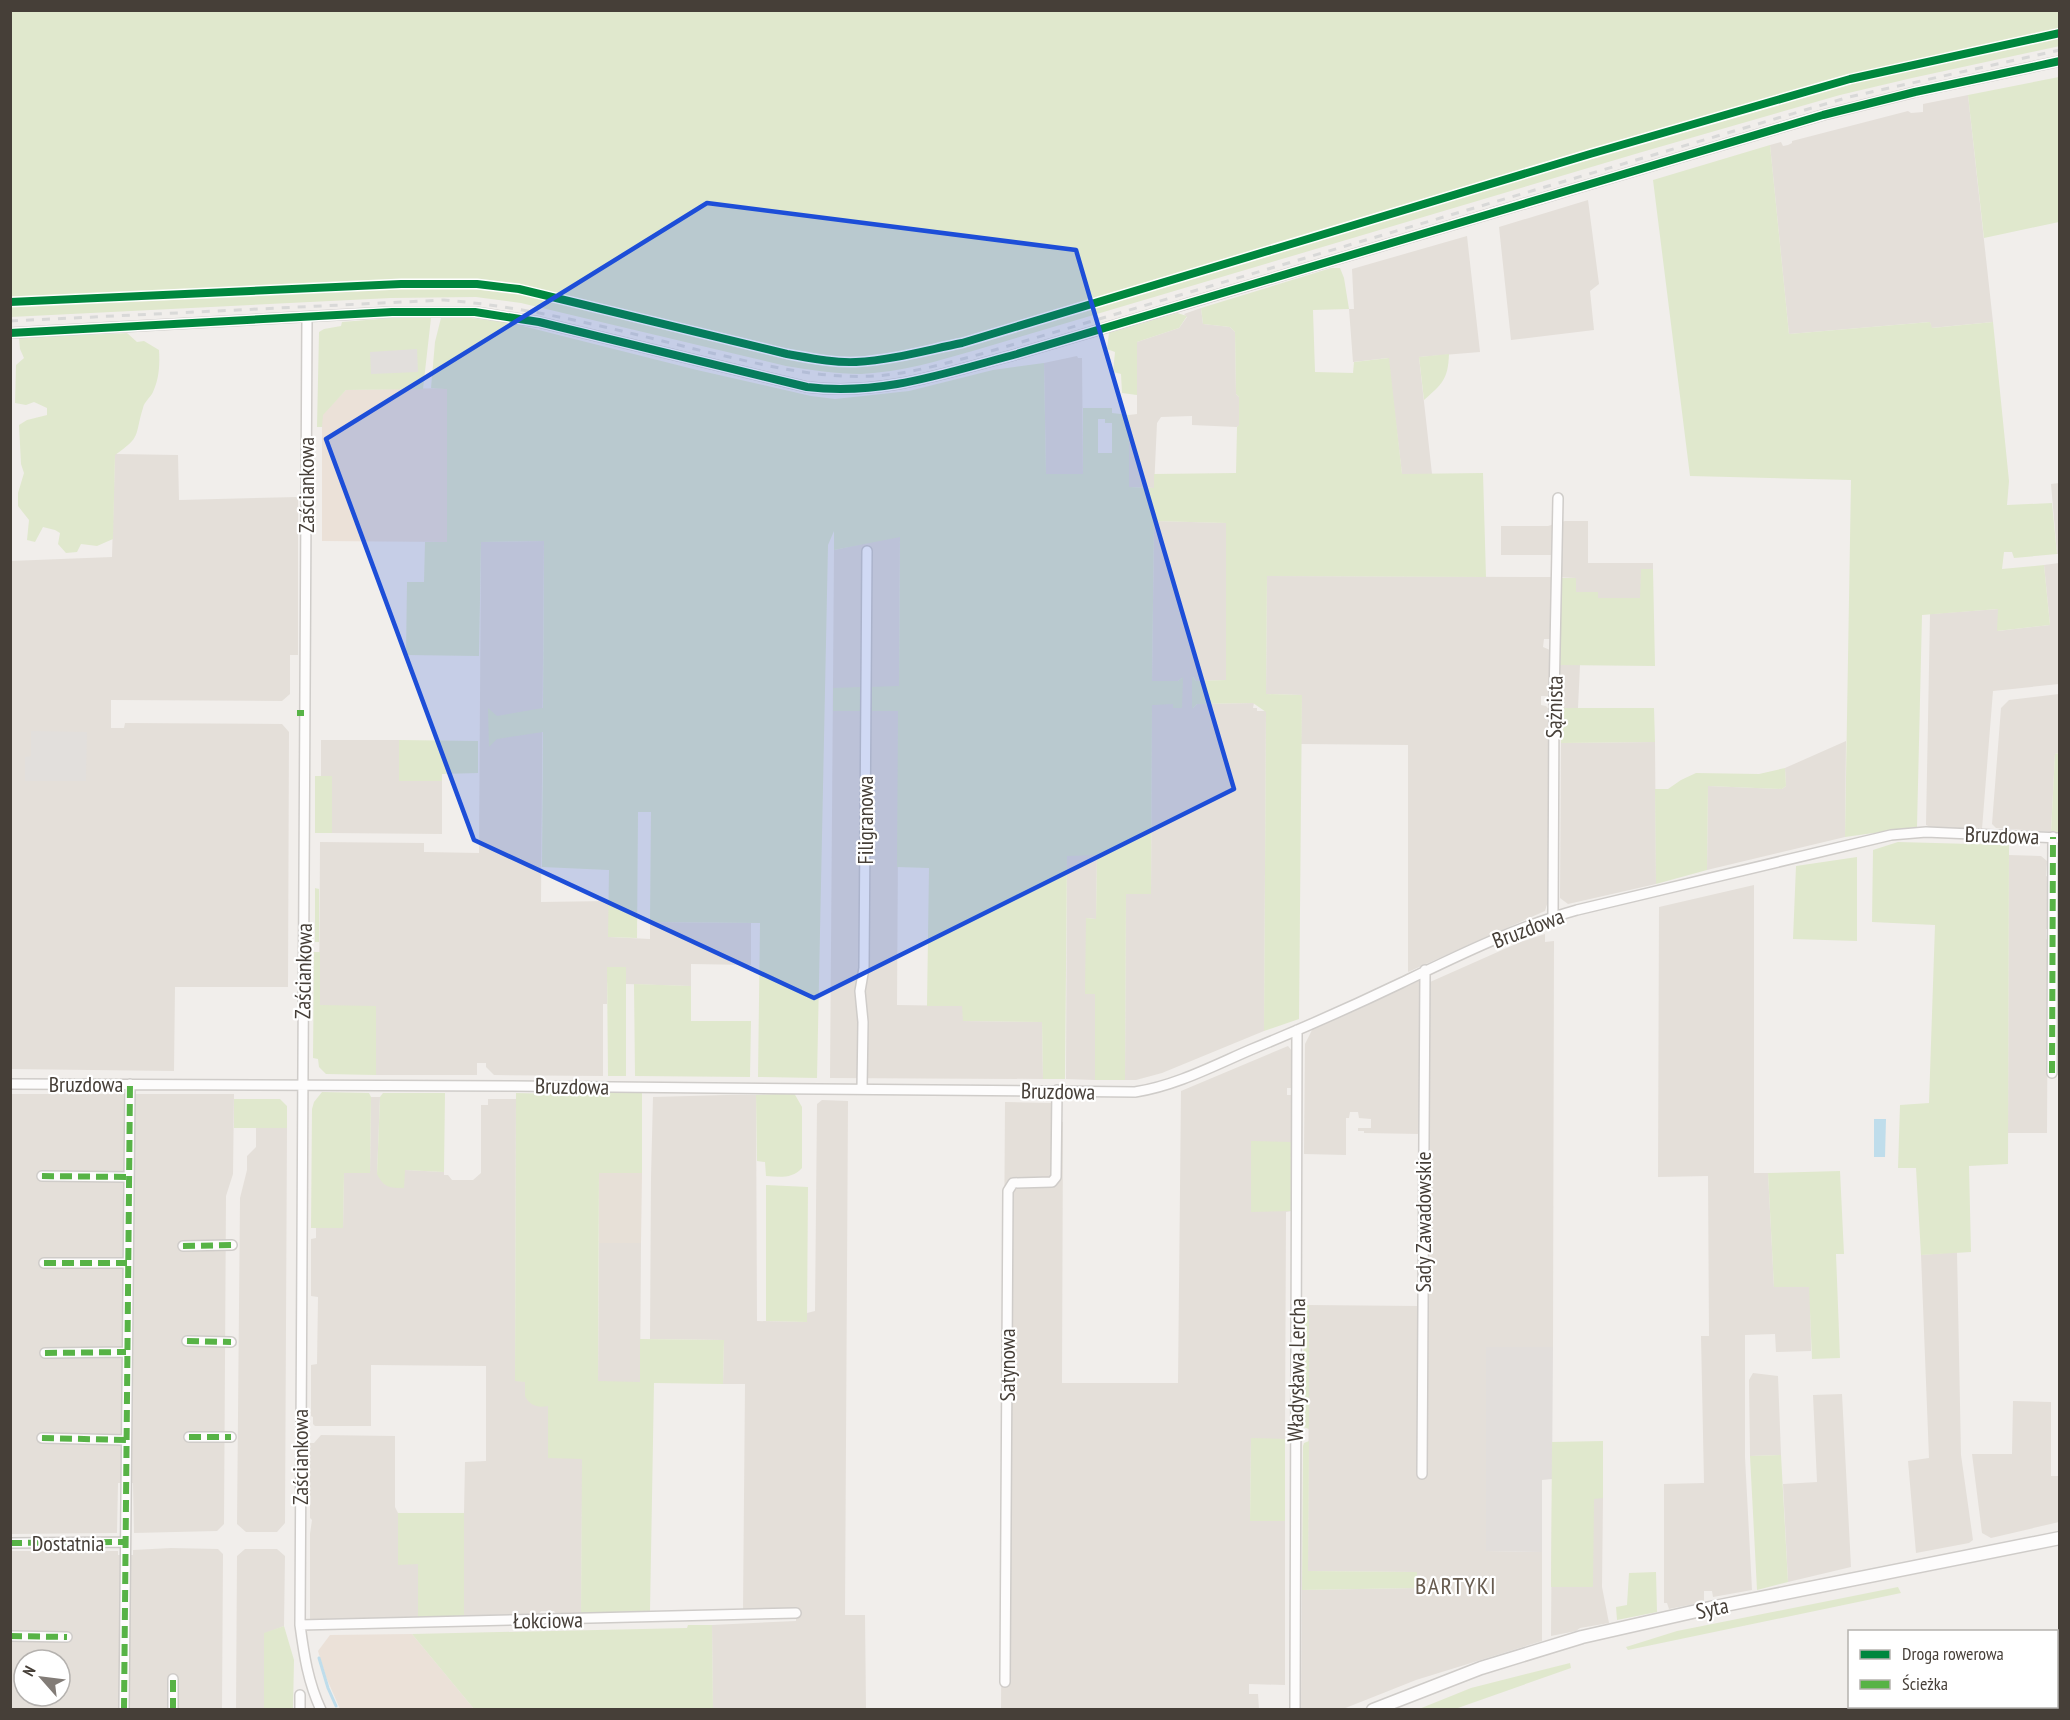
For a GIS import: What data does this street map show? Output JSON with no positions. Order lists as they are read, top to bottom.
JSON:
{
  "streets": {
    "street": [
      "Zaściankowa",
      "Sążnista",
      "Filigranowa",
      "Bruzdowa",
      "Sady Zawadowskie",
      "Satynowa",
      "Władysława Lercha",
      "Dostatnia",
      "Syta",
      "Łokciowa"
    ]
  },
  "crossings": [
    ["Zaściankowa", "Bruzdowa"],
    ["Zaściankowa", "Łokciowa"],
    ["Sążnista", "Bruzdowa"],
    ["Filigranowa", "Bruzdowa"],
    ["Bruzdowa", "Sady Zawadowskie"],
    ["Bruzdowa", "Satynowa"],
    ["Bruzdowa", "Władysława Lercha"]
  ],
  "districts": ["BARTYKI"],
  "legend": ["Droga rowerowa", "Ścieżka"],
  "north": "top left"
}
